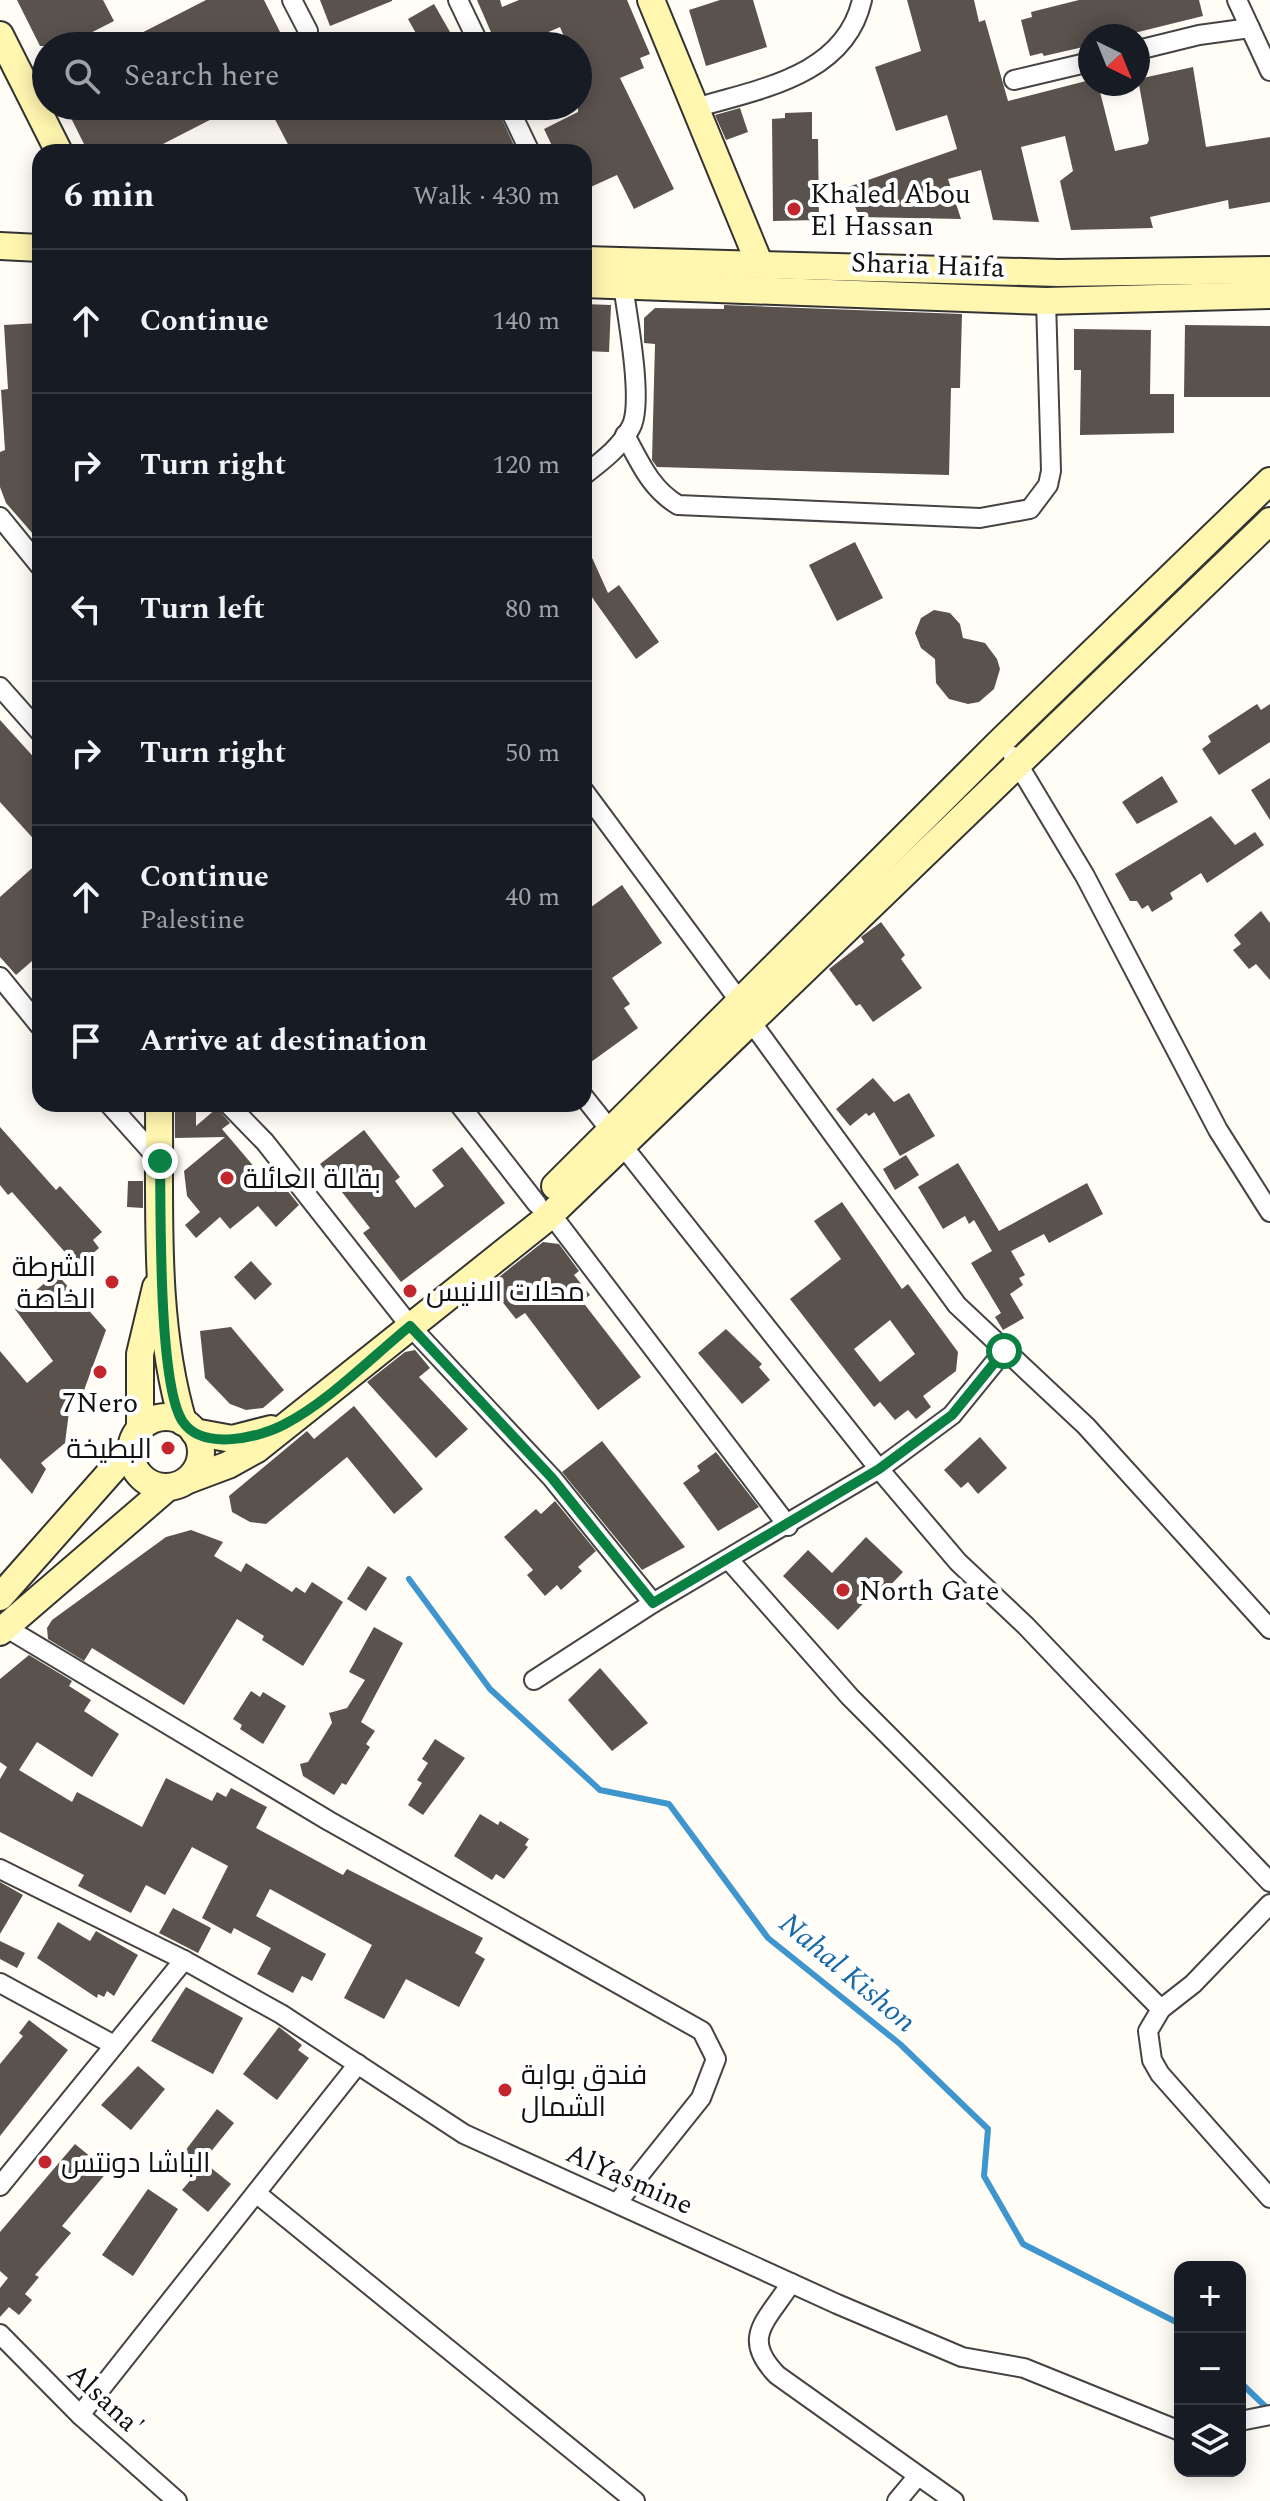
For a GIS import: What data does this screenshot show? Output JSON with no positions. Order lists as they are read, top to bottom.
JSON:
{
  "streets": {
    "street": ["Sharia Haifa", "AlYasmine", "Alsana'"]
  },
  "water": ["Nahal Kishon"],
  "places": [
    "Khaled Abou El Hassan",
    "بقالة العائلة",
    "الشرطة الخاصة",
    "محلات الانيس",
    "7Nero",
    "البطيخة",
    "North Gate",
    "فندق بوابة الشمال",
    "الباشا دونتس"
  ],
  "north": "bottom right",
  "page": {
    "search": "Search here",
    "heading": ["6 min", "Walk · 430 m"],
    "list": [
      ["Continue", "140 m"],
      ["Turn right", "120 m"],
      ["Turn left", "80 m"],
      ["Turn right", "50 m"],
      ["Continue", "Palestine", "40 m"],
      "Arrive at destination"
    ],
    "map_buttons": ["+", "−"]
  }
}
